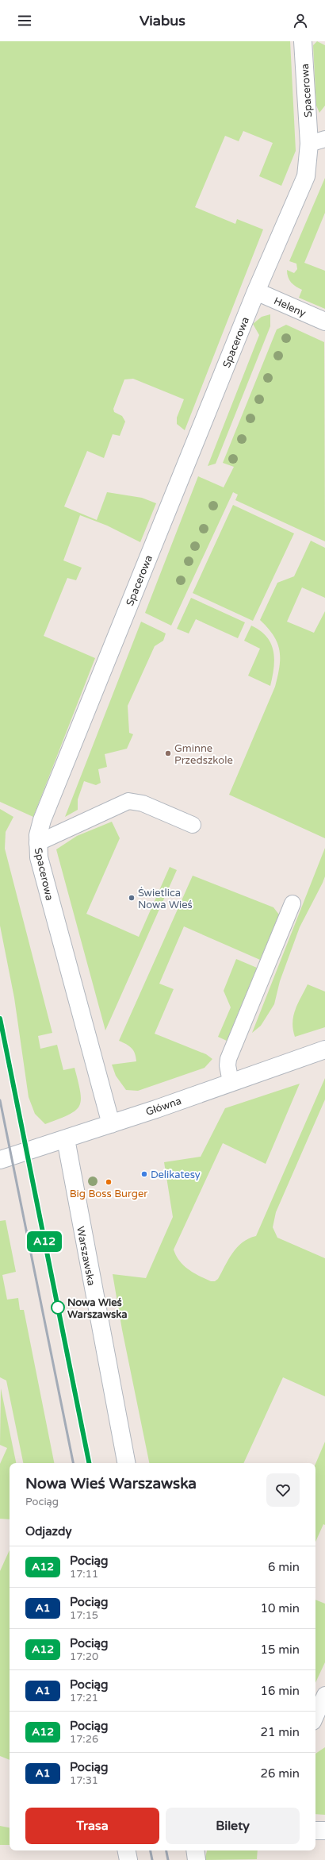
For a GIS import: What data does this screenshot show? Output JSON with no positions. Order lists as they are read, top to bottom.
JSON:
{
  "streets": {
    "street": [
      "Spacerowa",
      "Heleny",
      "Główna",
      "Warszawska"
    ]
  },
  "crossings": [
    ["Spacerowa", "Heleny"],
    ["Spacerowa", "Główna"],
    ["Główna", "Warszawska"]
  ],
  "places": [
    "Gminne Przedszkole",
    "Świetlica Nowa Wieś",
    "Delikatesy",
    "Big Boss Burger",
    "Nowa Wieś Warszawska"
  ],
  "page": {
    "header": "Viabus",
    "on_map": "A12",
    "heading": [
      ["Nowa Wieś Warszawska", "Pociąg"],
      "Odjazdy"
    ],
    "list": [
      {
        "mark": "A12",
        "name": "Pociąg",
        "note": "17:11",
        "value": "6 min"
      },
      {
        "mark": "A1",
        "name": "Pociąg",
        "note": "17:15",
        "value": "10 min"
      },
      {
        "mark": "A12",
        "name": "Pociąg",
        "note": "17:20",
        "value": "15 min"
      },
      {
        "mark": "A1",
        "name": "Pociąg",
        "note": "17:21",
        "value": "16 min"
      },
      {
        "mark": "A12",
        "name": "Pociąg",
        "note": "17:26",
        "value": "21 min"
      },
      {
        "mark": "A1",
        "name": "Pociąg",
        "note": "17:31",
        "value": "26 min"
      }
    ],
    "buttons": ["Trasa", "Bilety"]
  }
}
